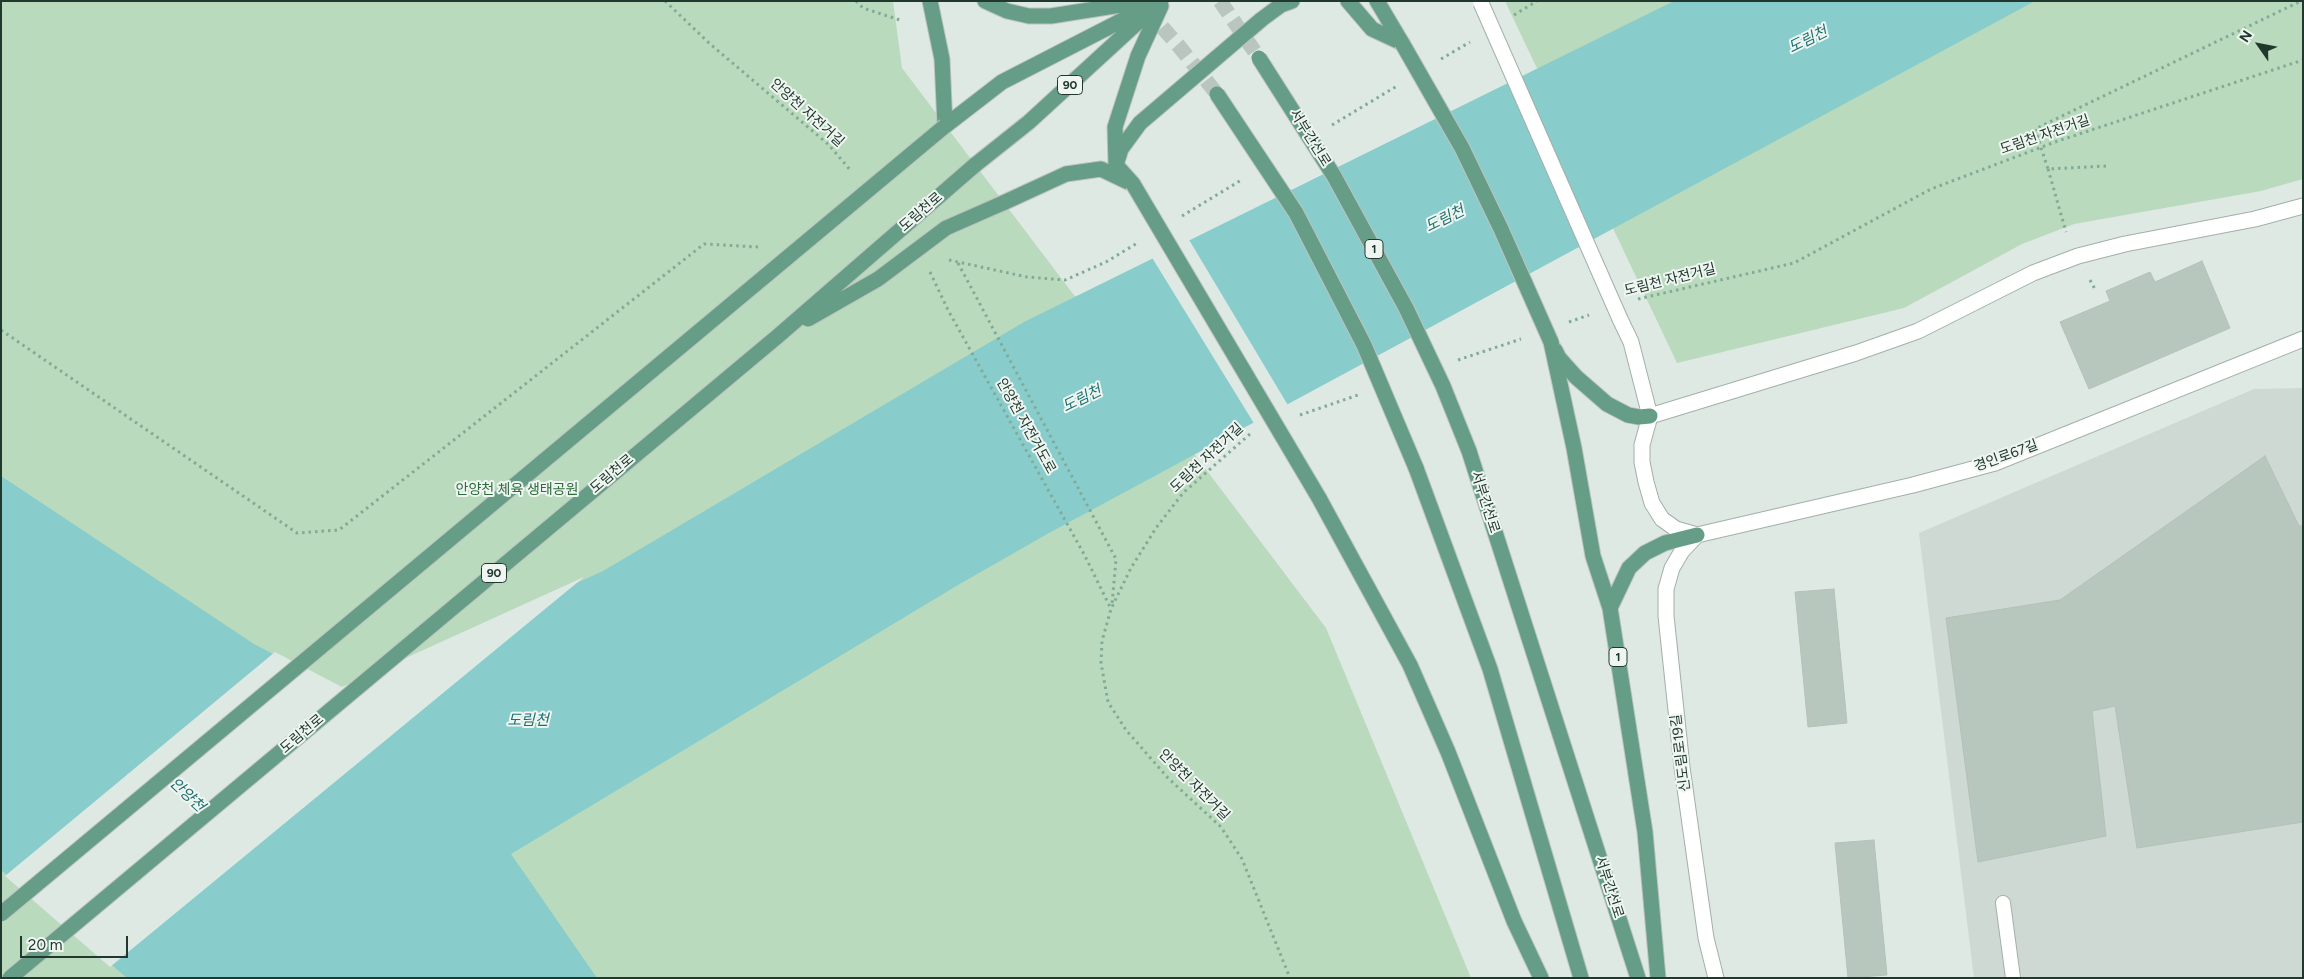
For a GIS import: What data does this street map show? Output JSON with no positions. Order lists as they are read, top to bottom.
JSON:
{
  "streets": {
    "main road": [
      "90",
      "서부간선로",
      "도림천로",
      "1"
    ],
    "street": ["경인로67길", "신도림로19길"],
    "path": ["안양천 자전거길", "도림천 자전거길", "안양천 자전거도로"]
  },
  "crossings": [
    ["90", "도림천로"],
    ["안양천 자전거길", "도림천 자전거길"],
    ["안양천 자전거길", "안양천 자전거도로"],
    ["도림천 자전거길", "안양천 자전거도로"],
    ["경인로67길", "신도림로19길"]
  ],
  "water": ["도림천", "안양천"],
  "parks": ["안양천 체육 생태공원"],
  "scale_bar": "20 m",
  "north": "top left"
}
